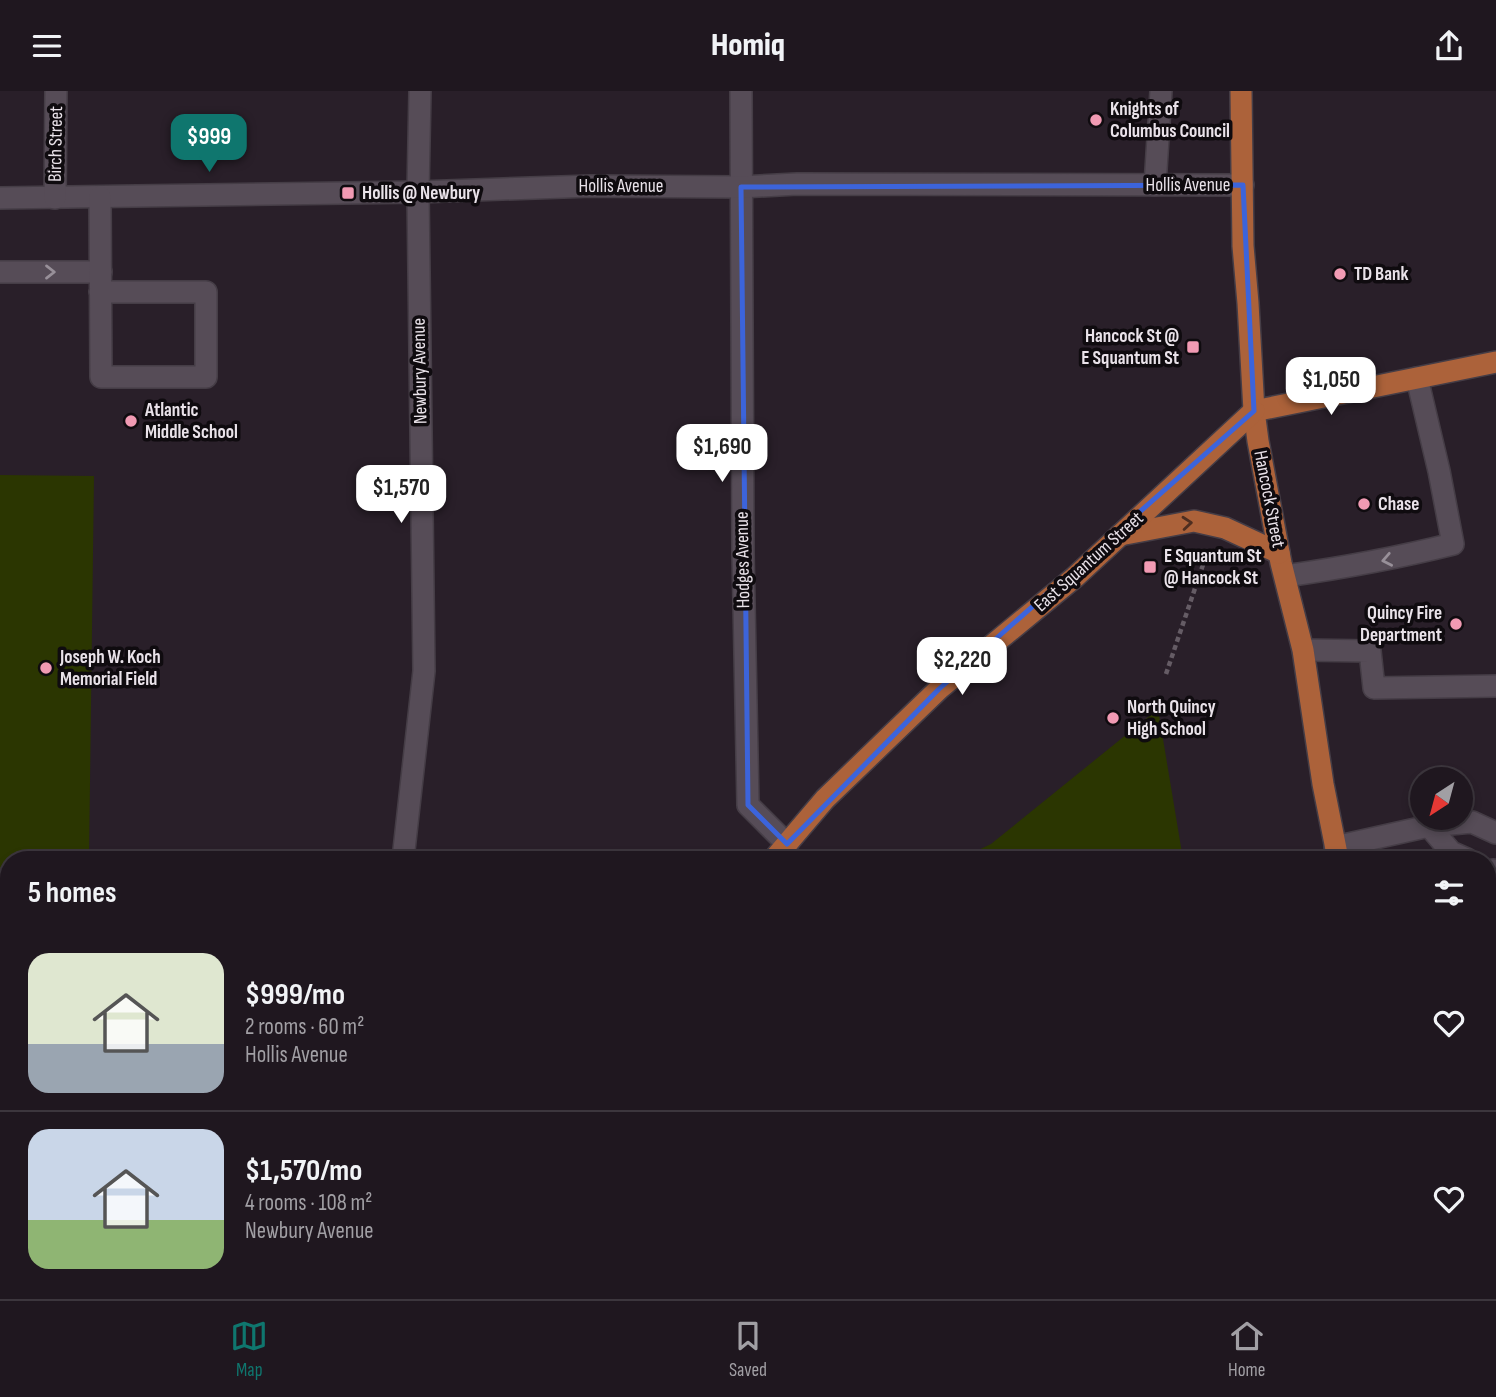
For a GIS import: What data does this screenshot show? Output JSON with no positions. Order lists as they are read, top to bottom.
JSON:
{
  "streets": {
    "main road": ["Hancock Street", "East Squantum Street"],
    "street": [
      "Birch Street",
      "Hollis Avenue",
      "Newbury Avenue",
      "Hodges Avenue"
    ]
  },
  "crossings": [
    ["Birch Street", "Hollis Avenue"],
    ["Hollis Avenue", "Newbury Avenue"],
    ["Hollis Avenue", "Hancock Street"],
    ["Hollis Avenue", "Hodges Avenue"],
    ["Hancock Street", "East Squantum Street"]
  ],
  "places": {
    "other": [
      "Knights of Columbus Council",
      "TD Bank",
      "Atlantic Middle School",
      "Chase",
      "Quincy Fire Department",
      "Joseph W. Koch Memorial Field",
      "North Quincy High School"
    ],
    "transit": ["Hollis @ Newbury", "Hancock St @ E Squantum St", "E Squantum St @ Hancock St"]
  },
  "north": "bottom left",
  "page": {
    "header": "Homiq",
    "price": [
      "$999",
      "$1,050",
      "$1,690",
      "$1,570",
      "$2,220"
    ],
    "heading": "5 homes",
    "list": [
      {
        "name": "$999/mo",
        "note": "2 rooms · 60 m² · Hollis Avenue"
      },
      {
        "name": "$1,570/mo",
        "note": "4 rooms · 108 m² · Newbury Avenue"
      }
    ],
    "tabs": ["Map", "Saved", "Home"]
  }
}
